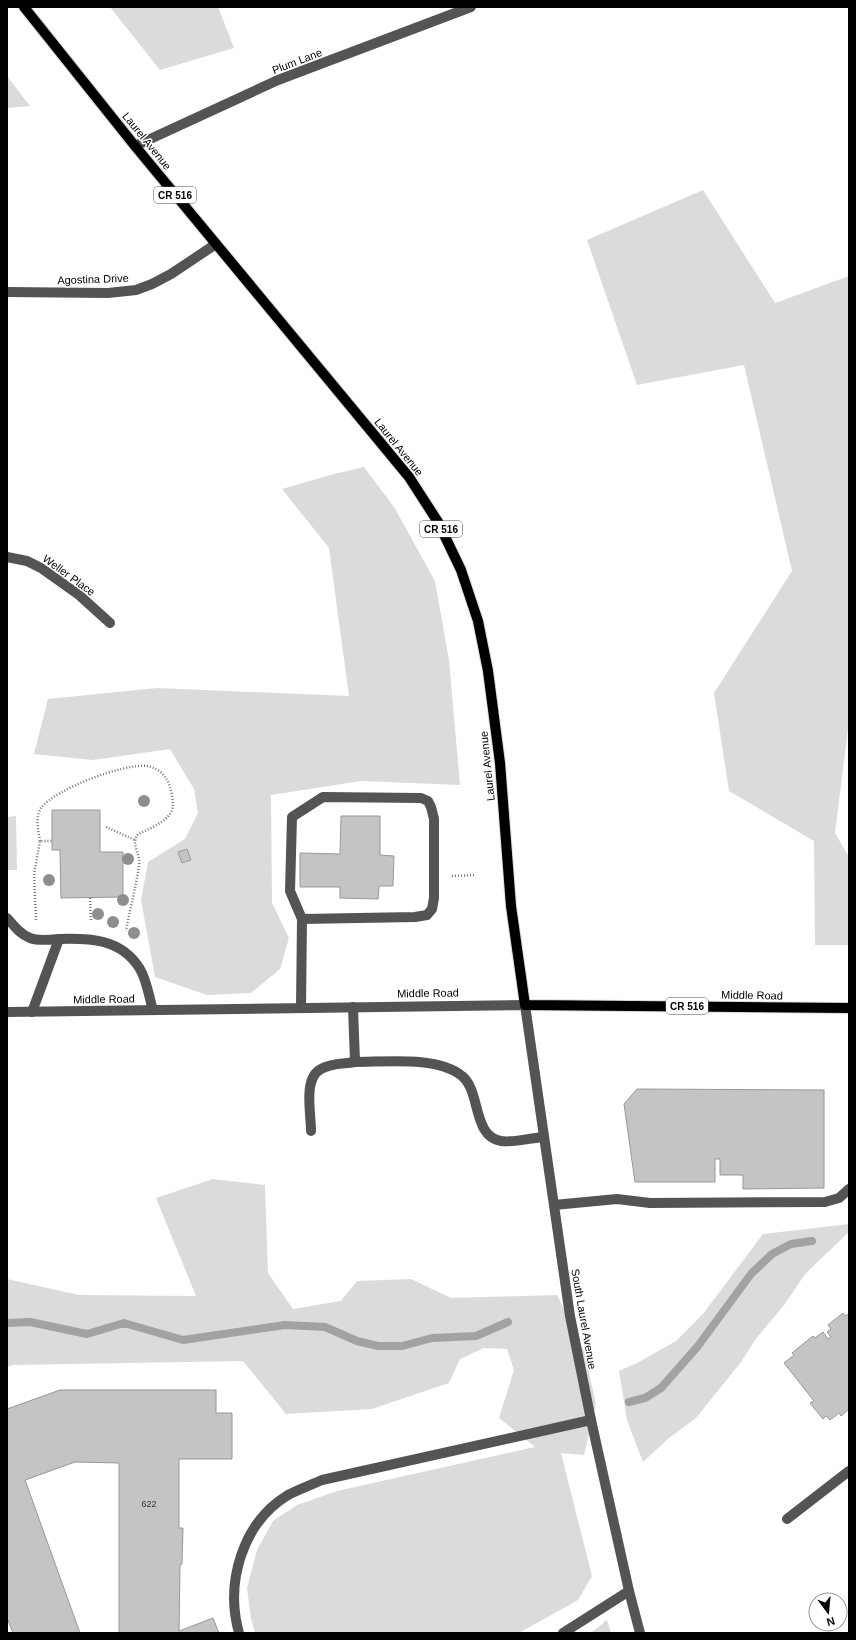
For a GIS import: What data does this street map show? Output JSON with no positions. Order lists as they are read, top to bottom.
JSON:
{
  "streets": {
    "main road": ["Laurel Avenue", "CR 516", "Middle Road"],
    "street": [
      "Plum Lane",
      "Agostina Drive",
      "Weller Place",
      "South Laurel Avenue"
    ]
  },
  "crossings": [
    ["Plum Lane", "Laurel Avenue"],
    ["Laurel Avenue", "Agostina Drive"],
    ["Laurel Avenue", "Middle Road"],
    ["Laurel Avenue", "South Laurel Avenue"],
    ["Middle Road", "South Laurel Avenue"]
  ],
  "house_numbers": ["622"],
  "north": "bottom"
}
